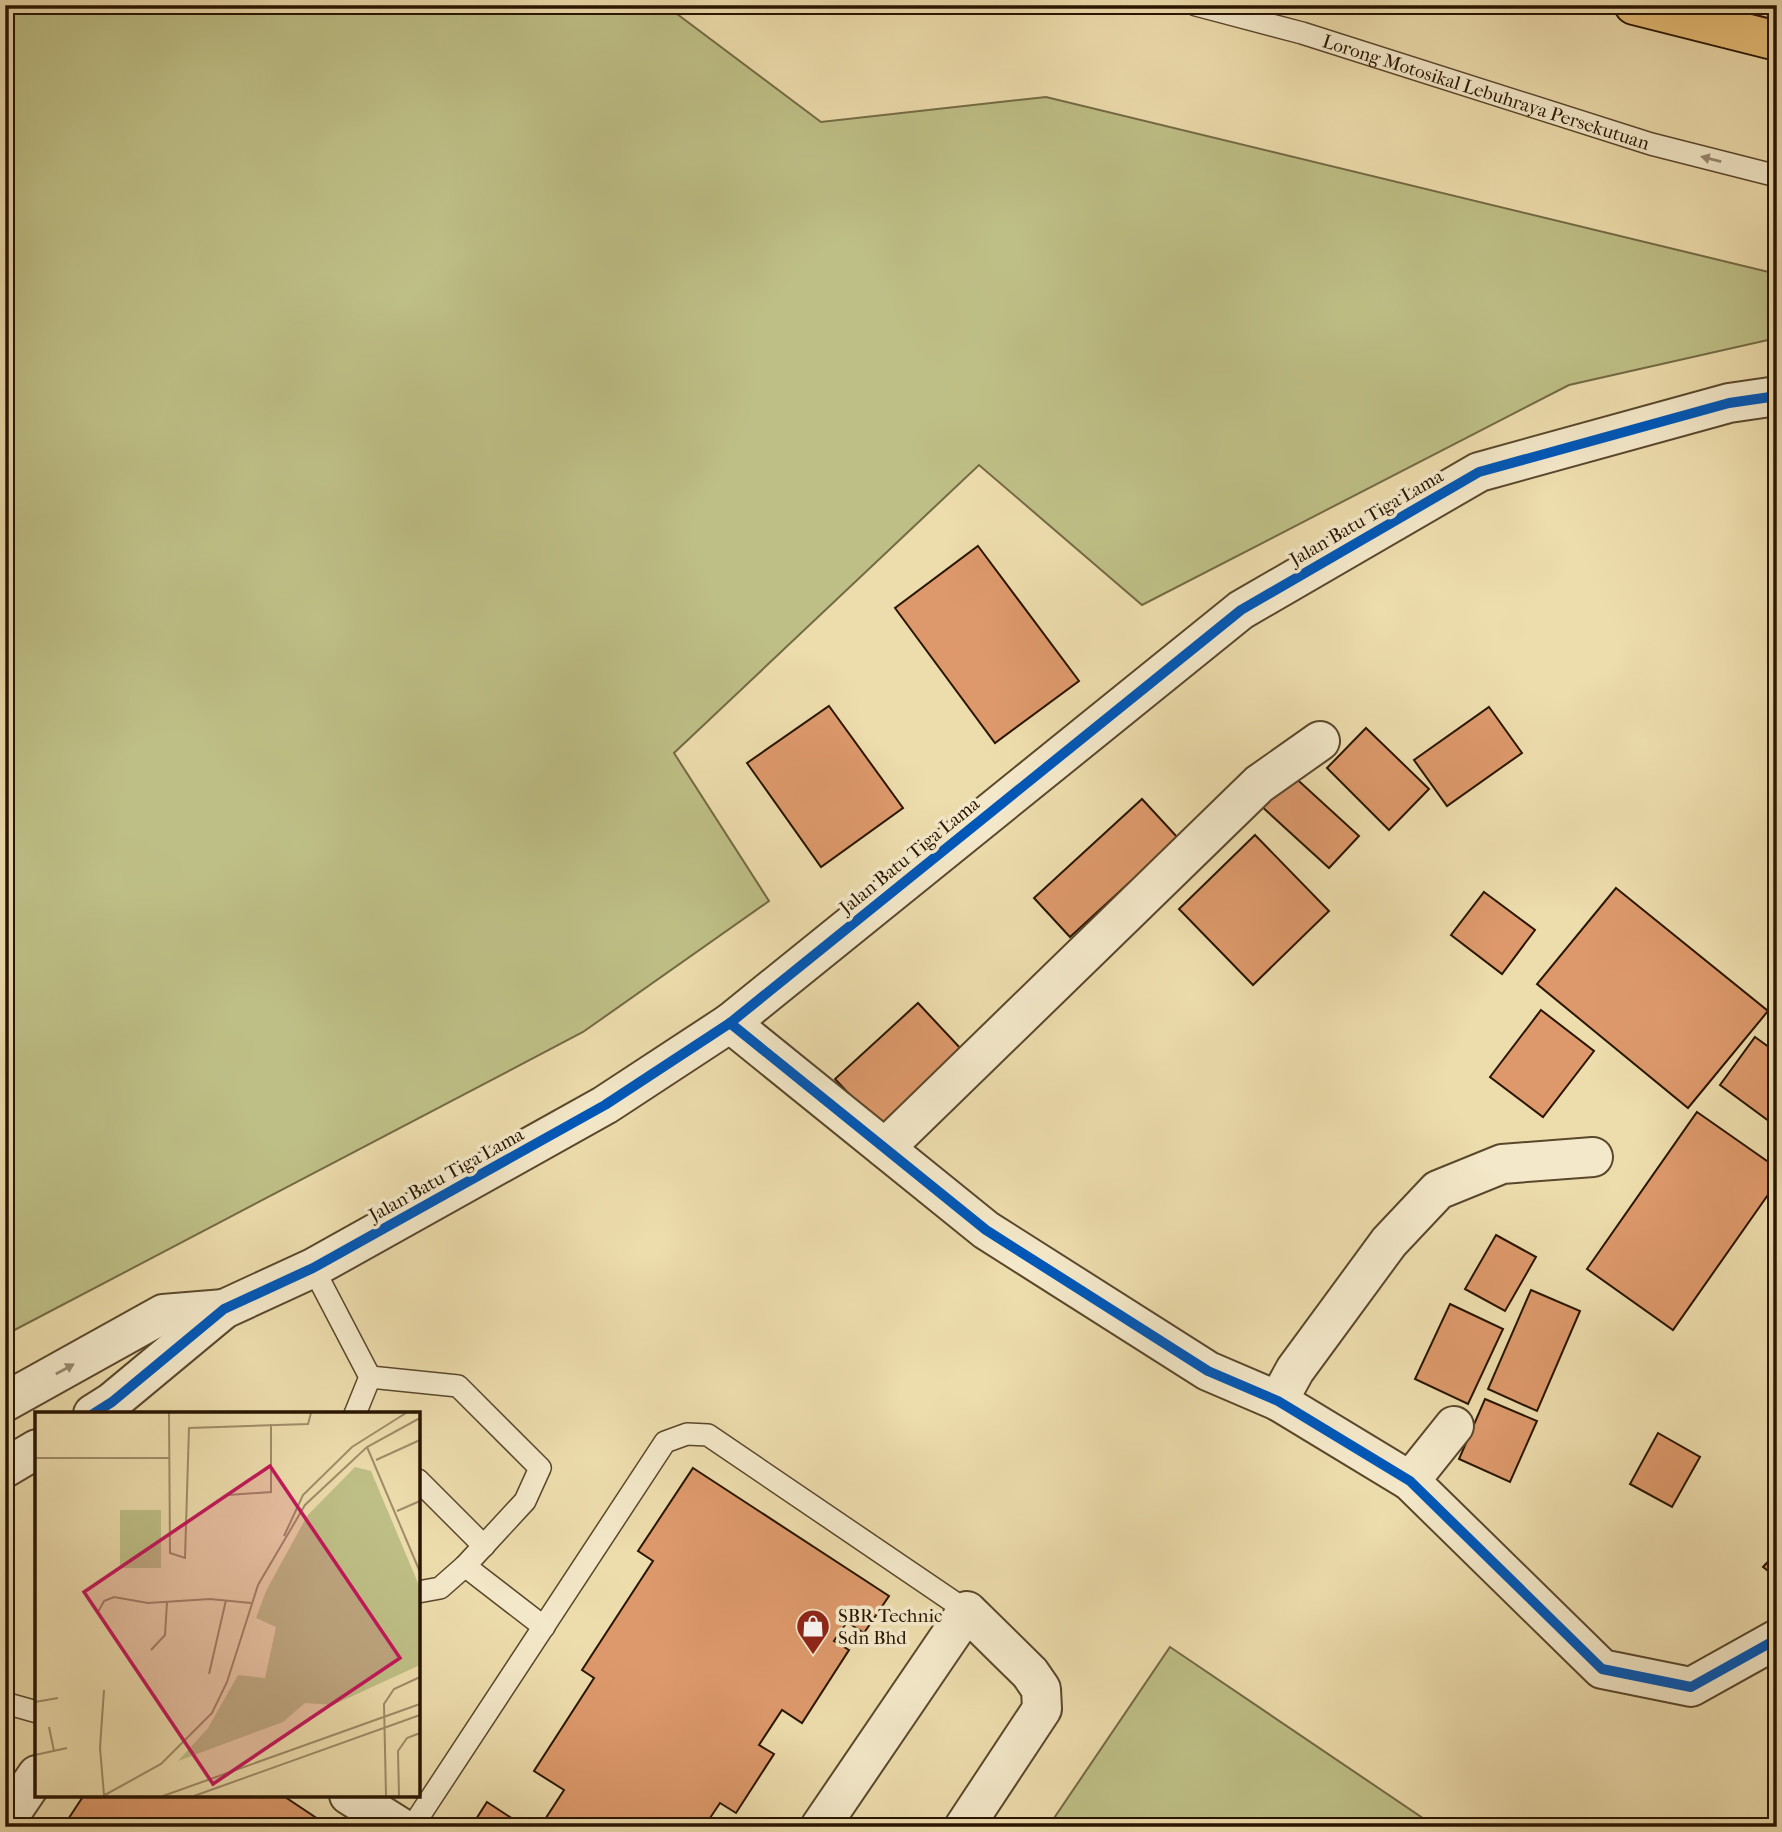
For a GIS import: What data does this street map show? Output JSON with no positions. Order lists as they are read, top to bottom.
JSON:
{
  "streets": {
    "street": ["Jalan Batu Tiga Lama"],
    "lane": ["Lorong Motosikal Lebuhraya Persekutuan"]
  },
  "one_way": ["Lorong Motosikal Lebuhraya Persekutuan"],
  "places": {
    "shop": ["SBR Technic Sdn Bhd"]
  }
}
